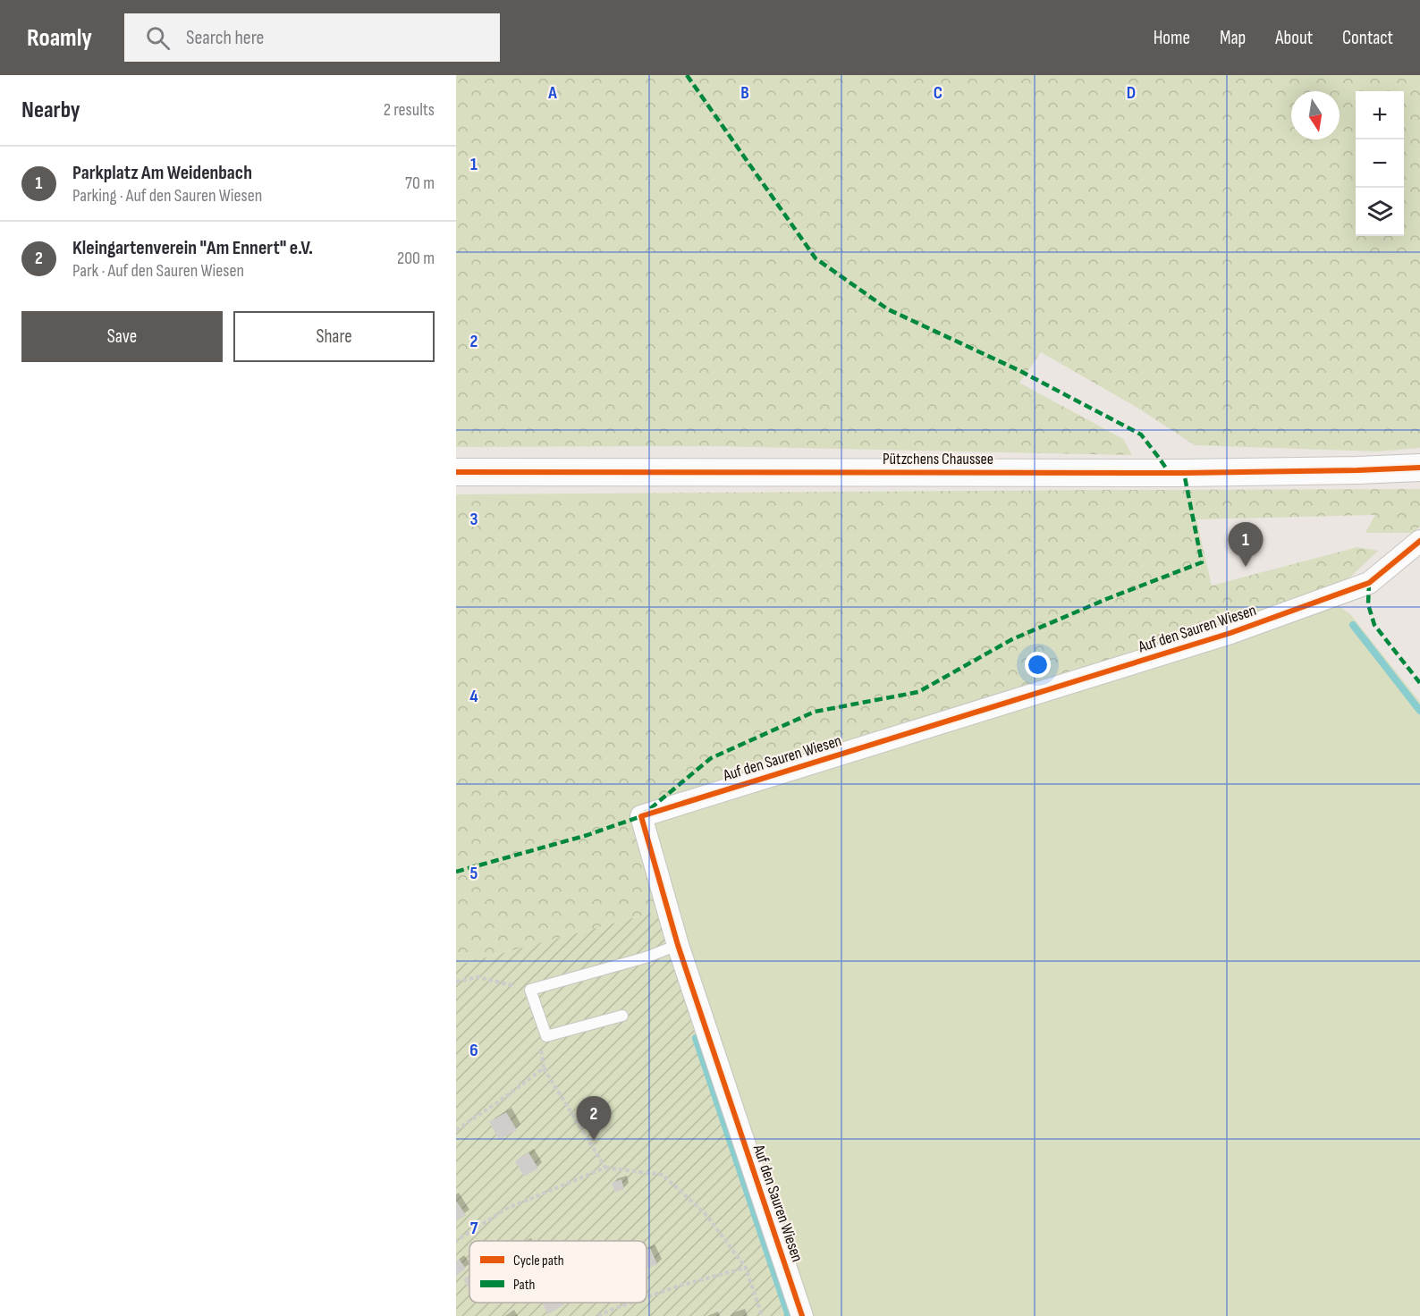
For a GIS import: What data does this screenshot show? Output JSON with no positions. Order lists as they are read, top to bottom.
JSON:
{
  "streets": {
    "street": ["Pützchens Chaussee", "Auf den Sauren Wiesen"]
  },
  "legend": ["Cycle path", "Path"],
  "north": "bottom",
  "page": {
    "header": "Roamly",
    "search": "Search here",
    "nav": [
      "Home",
      "Map",
      "About",
      "Contact"
    ],
    "heading": ["Nearby", "2 results"],
    "map_buttons": ["+", "−"],
    "list": [
      {
        "mark": "1",
        "name": "Parkplatz Am Weidenbach",
        "note": "Parking · Auf den Sauren Wiesen",
        "value": "70 m"
      },
      {
        "mark": "2",
        "name": "Kleingartenverein \"Am Ennert\" e.V.",
        "note": "Park · Auf den Sauren Wiesen",
        "value": "200 m"
      }
    ],
    "buttons": ["Save", "Share"],
    "pins": ["1", "2"]
  },
  "grid": {
    "columns": [
      "A",
      "B",
      "C",
      "D"
    ],
    "rows": [
      "1",
      "2",
      "3",
      "4",
      "5",
      "6",
      "7"
    ]
  }
}
